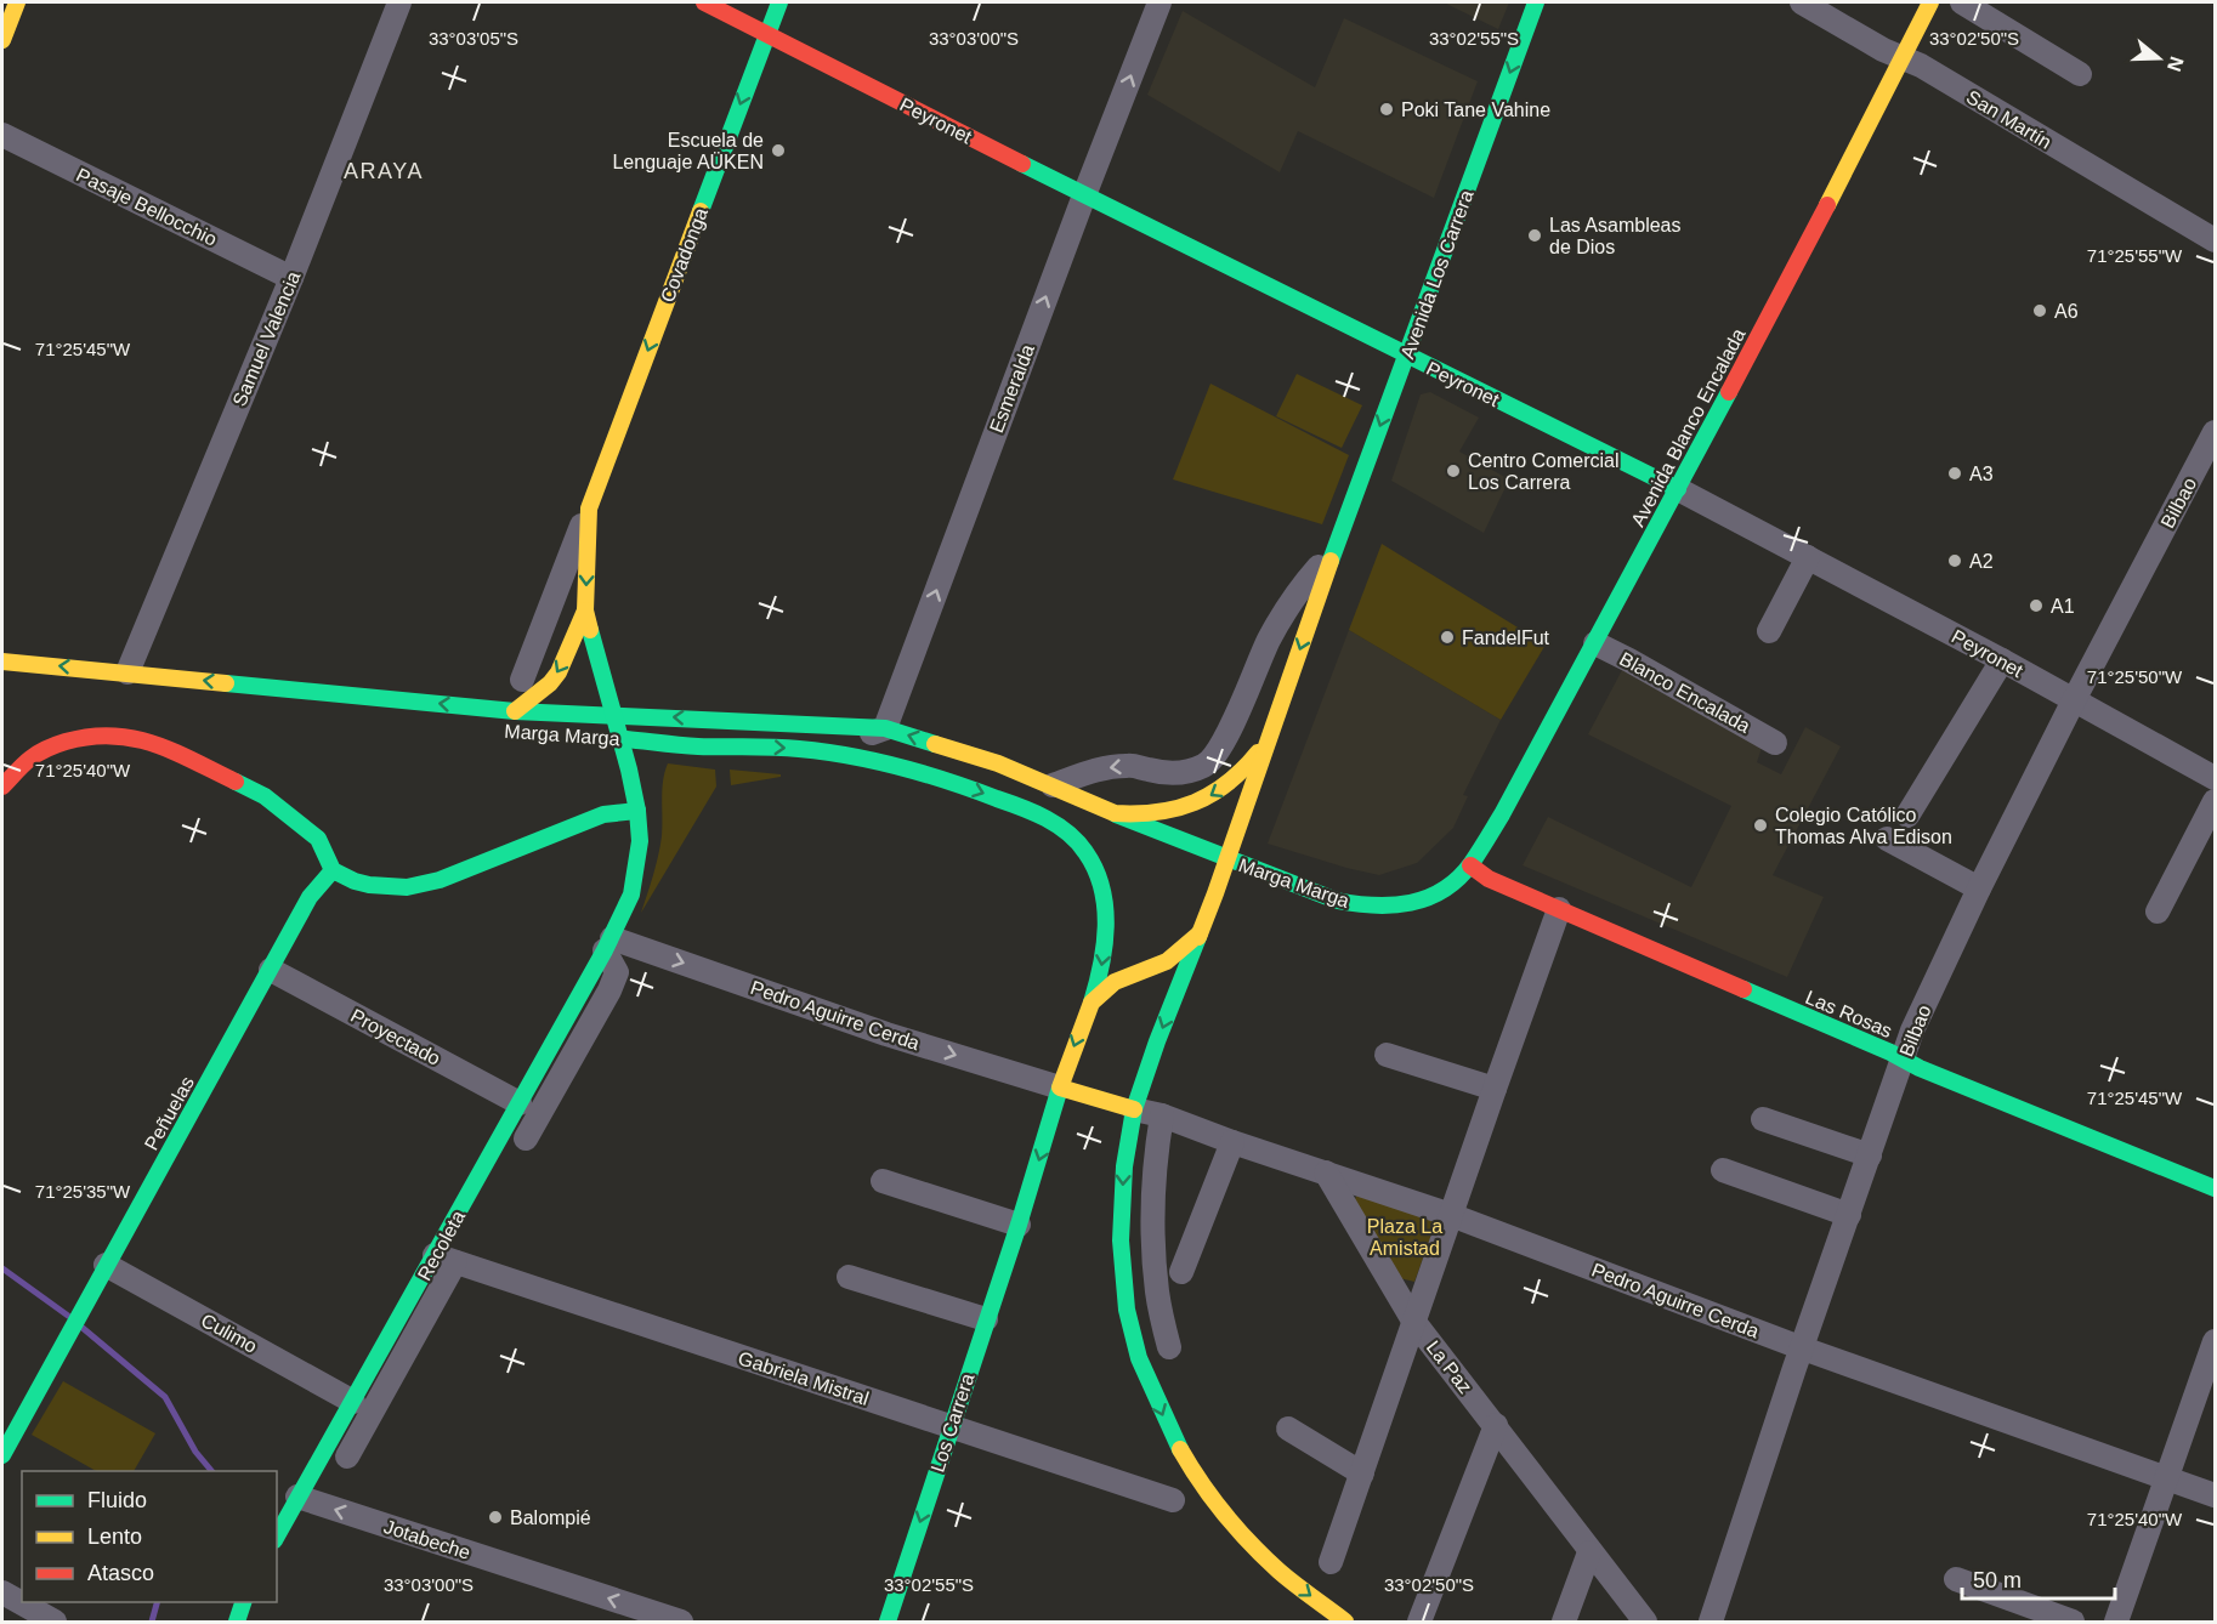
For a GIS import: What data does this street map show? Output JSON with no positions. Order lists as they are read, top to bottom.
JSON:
{
  "streets": {
    "main road": [
      "Peyronet",
      "Covadonga",
      "Avenida Los Carrera",
      "Avenida Blanco Encalada",
      "Marga Marga",
      "Las Rosas",
      "Peñuelas",
      "Recoleta",
      "Los Carrera"
    ],
    "street": [
      "San Martín",
      "Pasaje Bellocchio",
      "Samuel Valencia",
      "Esmeralda",
      "Bilbao",
      "Blanco Encalada",
      "Pedro Aguirre Cerda",
      "Proyectado",
      "Culimo",
      "La Paz",
      "Gabriela Mistral",
      "Jotabeche"
    ]
  },
  "crossings": [
    ["San Martín", "Avenida Blanco Encalada"],
    ["Peyronet", "Covadonga"],
    ["Peyronet", "Avenida Los Carrera"],
    ["Peyronet", "Esmeralda"],
    ["Peyronet", "Avenida Blanco Encalada"],
    ["Peyronet", "Bilbao"],
    ["Pasaje Bellocchio", "Samuel Valencia"],
    ["Covadonga", "Marga Marga"],
    ["Covadonga", "Recoleta"],
    ["Avenida Los Carrera", "Marga Marga"],
    ["Avenida Los Carrera", "Pedro Aguirre Cerda"],
    ["Samuel Valencia", "Marga Marga"],
    ["Esmeralda", "Marga Marga"],
    ["Avenida Blanco Encalada", "Blanco Encalada"],
    ["Avenida Blanco Encalada", "Marga Marga"],
    ["Avenida Blanco Encalada", "Las Rosas"],
    ["Bilbao", "Las Rosas"],
    ["Bilbao", "Pedro Aguirre Cerda"],
    ["Marga Marga", "Las Rosas"],
    ["Marga Marga", "Recoleta"],
    ["Marga Marga", "Los Carrera"],
    ["Pedro Aguirre Cerda", "Recoleta"],
    ["Pedro Aguirre Cerda", "La Paz"],
    ["Pedro Aguirre Cerda", "Los Carrera"],
    ["Proyectado", "Peñuelas"],
    ["Proyectado", "Recoleta"],
    ["Peñuelas", "Culimo"],
    ["Recoleta", "Culimo"],
    ["Recoleta", "Gabriela Mistral"],
    ["Recoleta", "Jotabeche"],
    ["Gabriela Mistral", "Los Carrera"]
  ],
  "one_way": [
    "Covadonga",
    "Avenida Los Carrera",
    "Esmeralda",
    "Jotabeche"
  ],
  "districts": ["ARAYA"],
  "parks": ["Plaza La Amistad"],
  "places": [
    "Poki Tane Vahine",
    "Escuela de Lenguaje AÜKEN",
    "Las Asambleas de Dios",
    "A6",
    "Centro Comercial Los Carrera",
    "A3",
    "A2",
    "A1",
    "FandelFut",
    "Colegio Católico Thomas Alva Edison",
    "Balompié"
  ],
  "legend": ["Fluido", "Lento", "Atasco"],
  "scale_bar": "50 m",
  "north": "right",
  "coordinates": [
    "33°03'00\"S",
    "33°02'55\"S",
    "33°02'50\"S",
    "33°03'05\"S",
    "71°25'55\"W",
    "71°25'45\"W",
    "71°25'50\"W",
    "71°25'40\"W",
    "71°25'35\"W"
  ]
}
